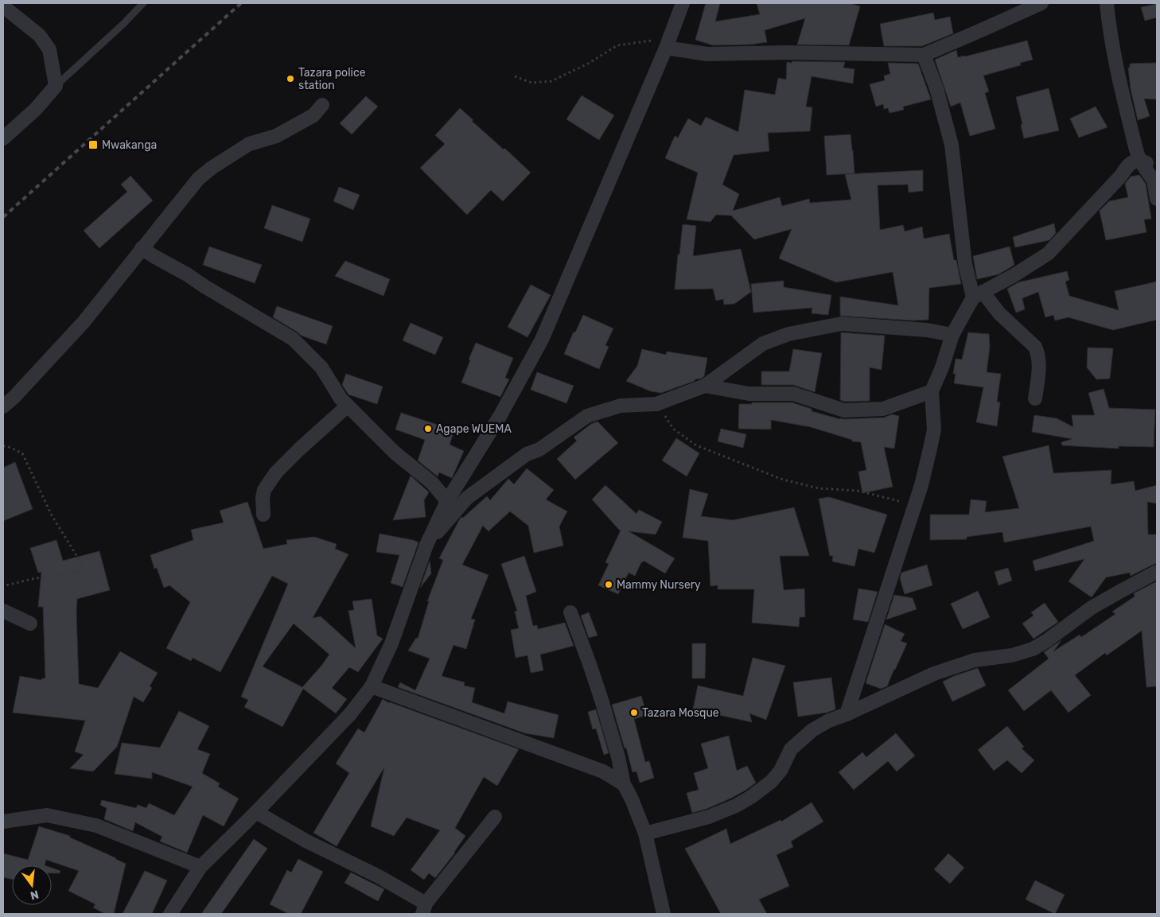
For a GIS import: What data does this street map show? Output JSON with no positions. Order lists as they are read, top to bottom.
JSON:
{
  "places": {
    "other": [
      "Tazara police station",
      "Agape WUEMA",
      "Mammy Nursery",
      "Tazara Mosque"
    ],
    "transit": ["Mwakanga"]
  },
  "north": "bottom"
}
